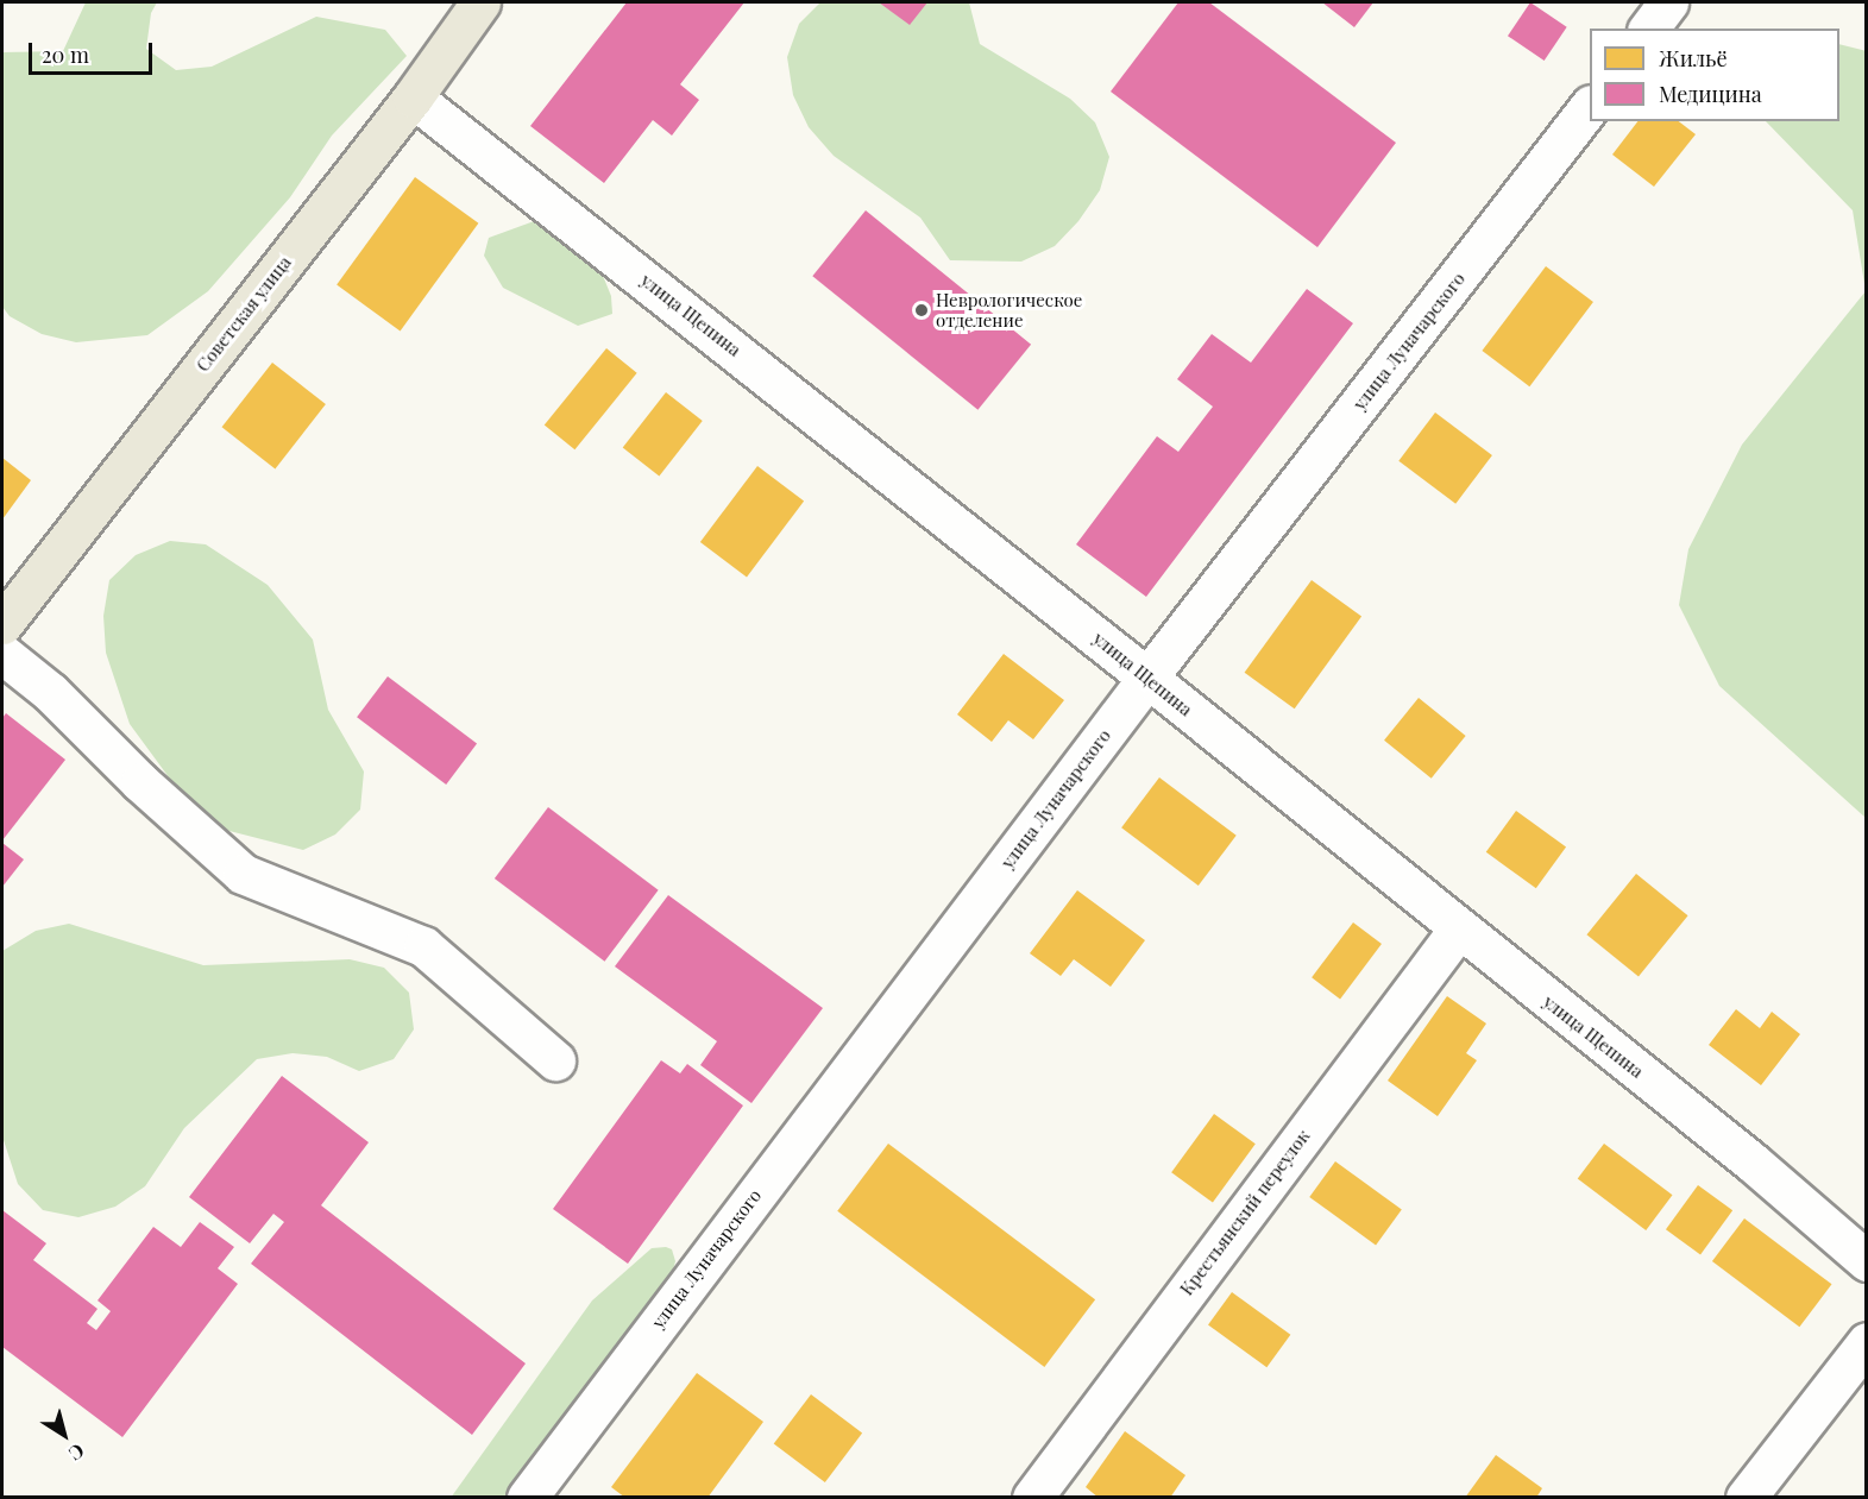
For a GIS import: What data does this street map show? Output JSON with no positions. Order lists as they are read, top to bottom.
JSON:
{
  "streets": {
    "main road": ["Советская улица"],
    "street": ["улица Щепина", "улица Луначарского", "Крестьянский переулок"]
  },
  "crossings": [
    ["Советская улица", "улица Щепина"],
    ["улица Щепина", "улица Луначарского"],
    ["улица Щепина", "Крестьянский переулок"]
  ],
  "places": ["Неврологическое отделение"],
  "legend": ["Жильё", "Медицина"],
  "scale_bar": "20 m",
  "north": "bottom right"
}
